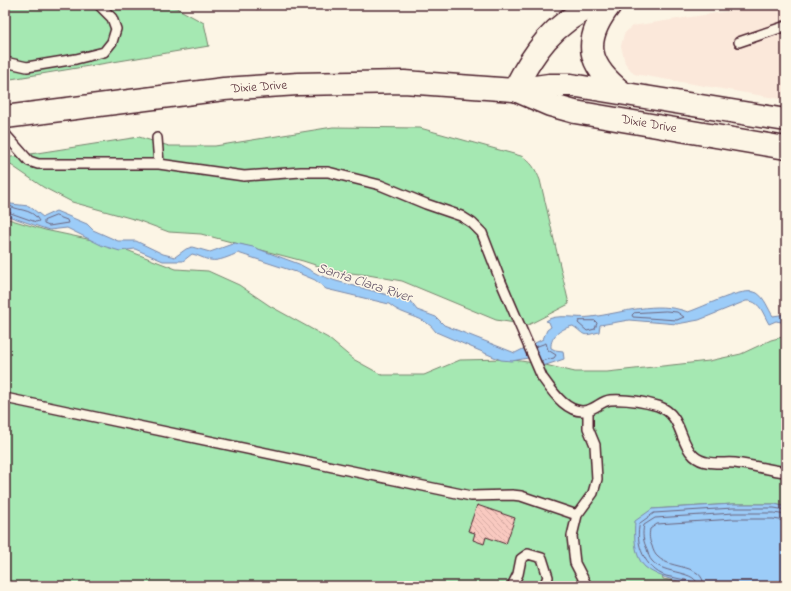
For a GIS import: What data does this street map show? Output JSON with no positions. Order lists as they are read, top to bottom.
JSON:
{
  "streets": {
    "main road": ["Dixie Drive"]
  },
  "water": ["Santa Clara River"]
}
